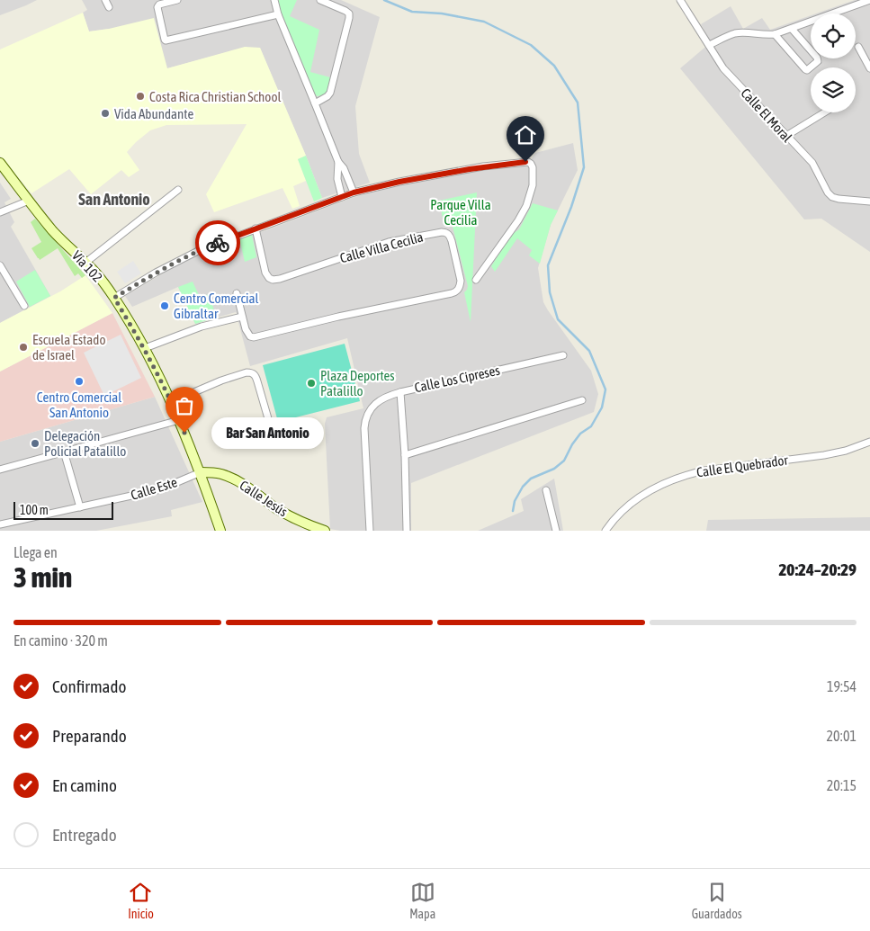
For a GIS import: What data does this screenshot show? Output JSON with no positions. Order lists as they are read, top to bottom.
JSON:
{
  "streets": {
    "main road": ["Vía 102", "Calle Jesús"],
    "street": [
      "Calle El Moral",
      "Calle Villa Cecilia",
      "Calle Los Cipreses",
      "Calle El Quebrador",
      "Calle Este"
    ]
  },
  "crossings": [
    ["Vía 102", "Calle Este"],
    ["Vía 102", "Calle Jesús"],
    ["Calle Este", "Calle Jesús"]
  ],
  "districts": ["San Antonio"],
  "parks": ["Parque Villa Cecilia"],
  "places": [
    "Costa Rica Christian School",
    "Vida Abundante",
    "Centro Comercial Gibraltar",
    "Escuela Estado de Israel",
    "Centro Comercial San Antonio",
    "Plaza Deportes Patalillo",
    "Bar San Antonio",
    "Delegación Policial Patalillo"
  ],
  "scale_bar": "100 m",
  "page": {
    "bubble": "Bar San Antonio",
    "scale": "100 m",
    "heading": ["3 min", "Llega en", "20:24–20:29"],
    "bar": "En camino · 320 m",
    "list": [
      ["Confirmado", "19:54"],
      ["Preparando", "20:01"],
      ["En camino", "20:15"],
      "Entregado"
    ],
    "tabs": ["Inicio", "Mapa", "Guardados"]
  }
}
